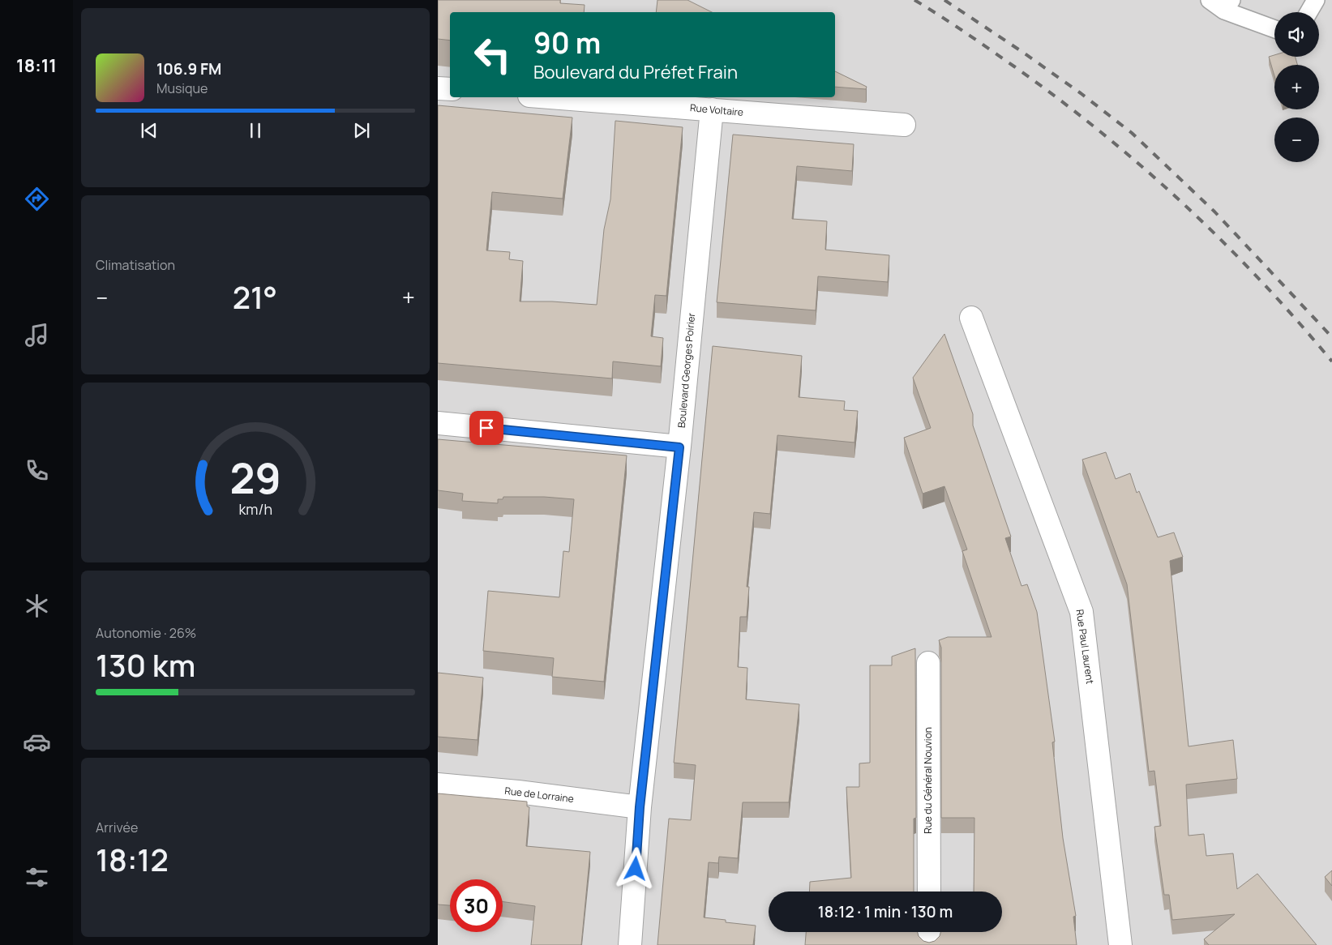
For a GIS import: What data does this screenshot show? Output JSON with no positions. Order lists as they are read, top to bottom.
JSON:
{
  "streets": {
    "street": [
      "Rue Voltaire",
      "Boulevard Georges Poirier",
      "Rue Paul Laurent",
      "Rue du Général Nouvion",
      "Rue de Lorraine"
    ]
  },
  "crossings": [
    ["Rue Voltaire", "Boulevard Georges Poirier"],
    ["Boulevard Georges Poirier", "Rue de Lorraine"]
  ],
  "page": {
    "tabs": "18:11",
    "map_buttons": ["+", "−"],
    "turn": ["90 m", "Boulevard du Préfet Frain"],
    "song": ["106.9 FM", "Musique"],
    "tile": [
      "Climatisation",
      ["Autonomie · 26%", "130 km"],
      ["Arrivée", "18:12"]
    ],
    "heat": ["−", "21°", "+"],
    "limit": "30",
    "trip": "18:12 · 1 min · 130 m",
    "gauge": ["29", "km/h"]
  }
}
